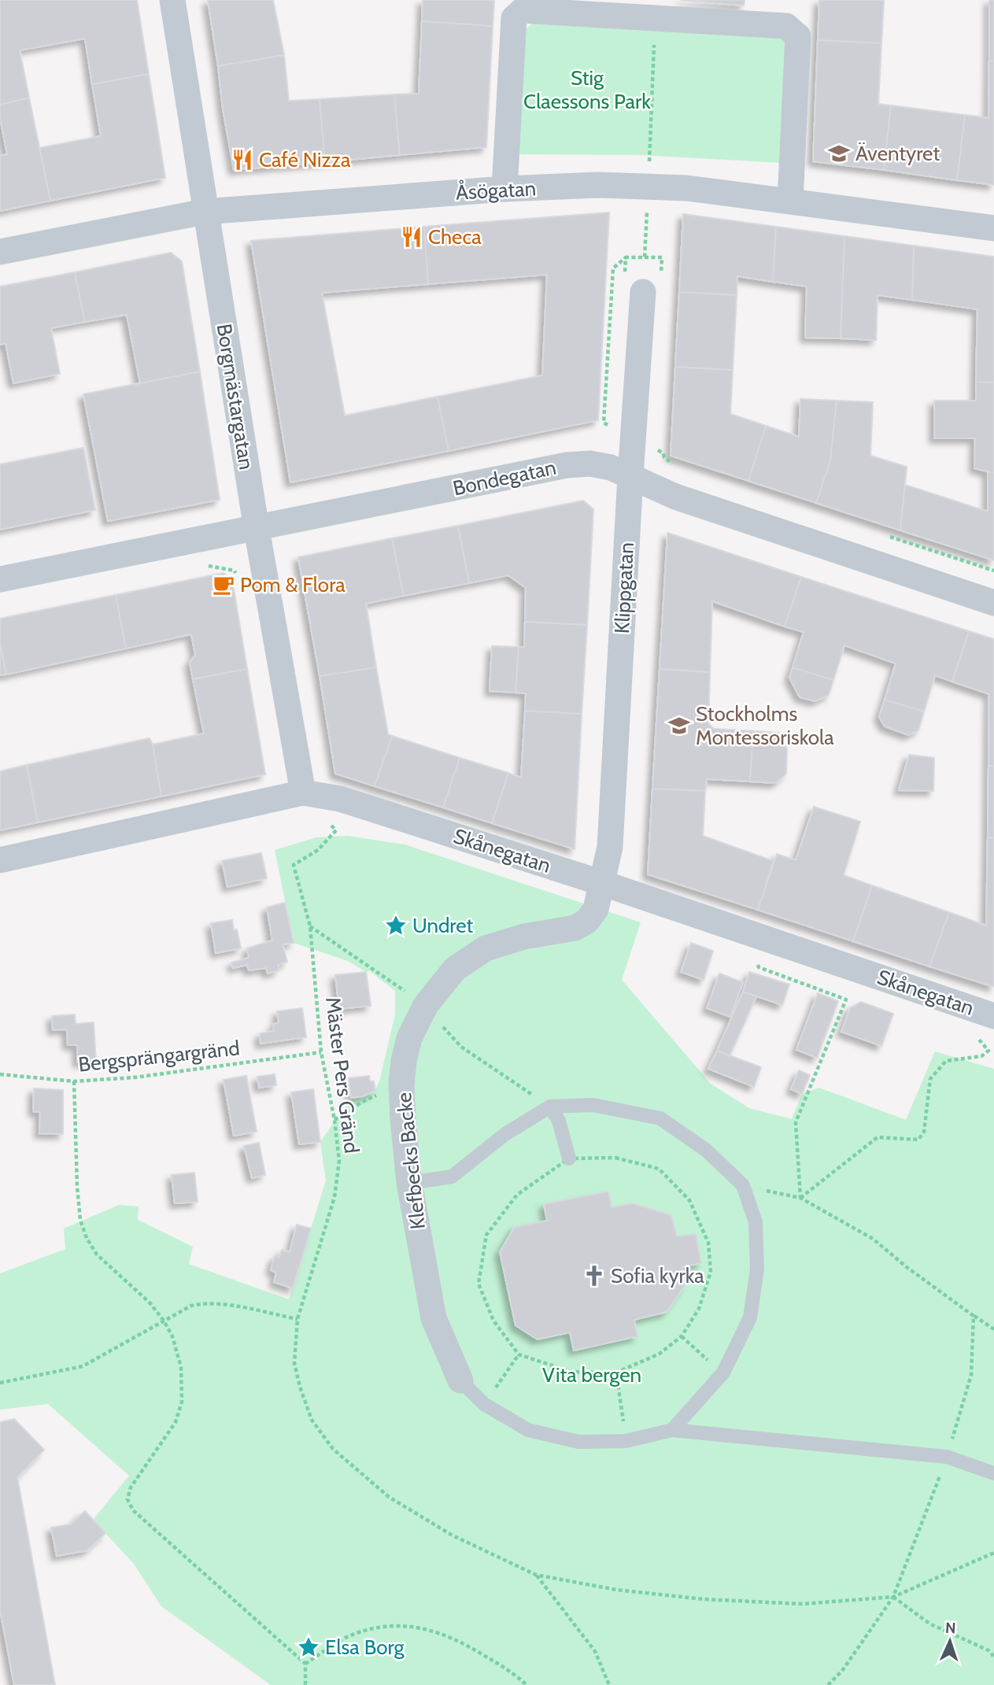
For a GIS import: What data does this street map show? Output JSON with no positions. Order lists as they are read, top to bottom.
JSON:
{
  "streets": {
    "street": [
      "Åsögatan",
      "Borgmästargatan",
      "Bondegatan",
      "Klippgatan",
      "Skånegatan",
      "Klefbecks Backe"
    ],
    "path": ["Bergsprängargränd", "Mäster Pers Gränd"]
  },
  "crossings": [
    ["Åsögatan", "Borgmästargatan"],
    ["Borgmästargatan", "Bondegatan"],
    ["Borgmästargatan", "Skånegatan"],
    ["Bondegatan", "Klippgatan"],
    ["Klippgatan", "Skånegatan"],
    ["Klippgatan", "Klefbecks Backe"],
    ["Skånegatan", "Klefbecks Backe"],
    ["Bergsprängargränd", "Mäster Pers Gränd"]
  ],
  "parks": ["Stig Claessons Park", "Vita bergen"],
  "places": {
    "school or university": ["Äventyret", "Stockholms Montessoriskola"],
    "restaurant": ["Café Nizza", "Checa"],
    "cafe": ["Pom & Flora"],
    "place": ["Undret", "Elsa Borg"],
    "church": ["Sofia kyrka"]
  },
  "north": "top"
}
